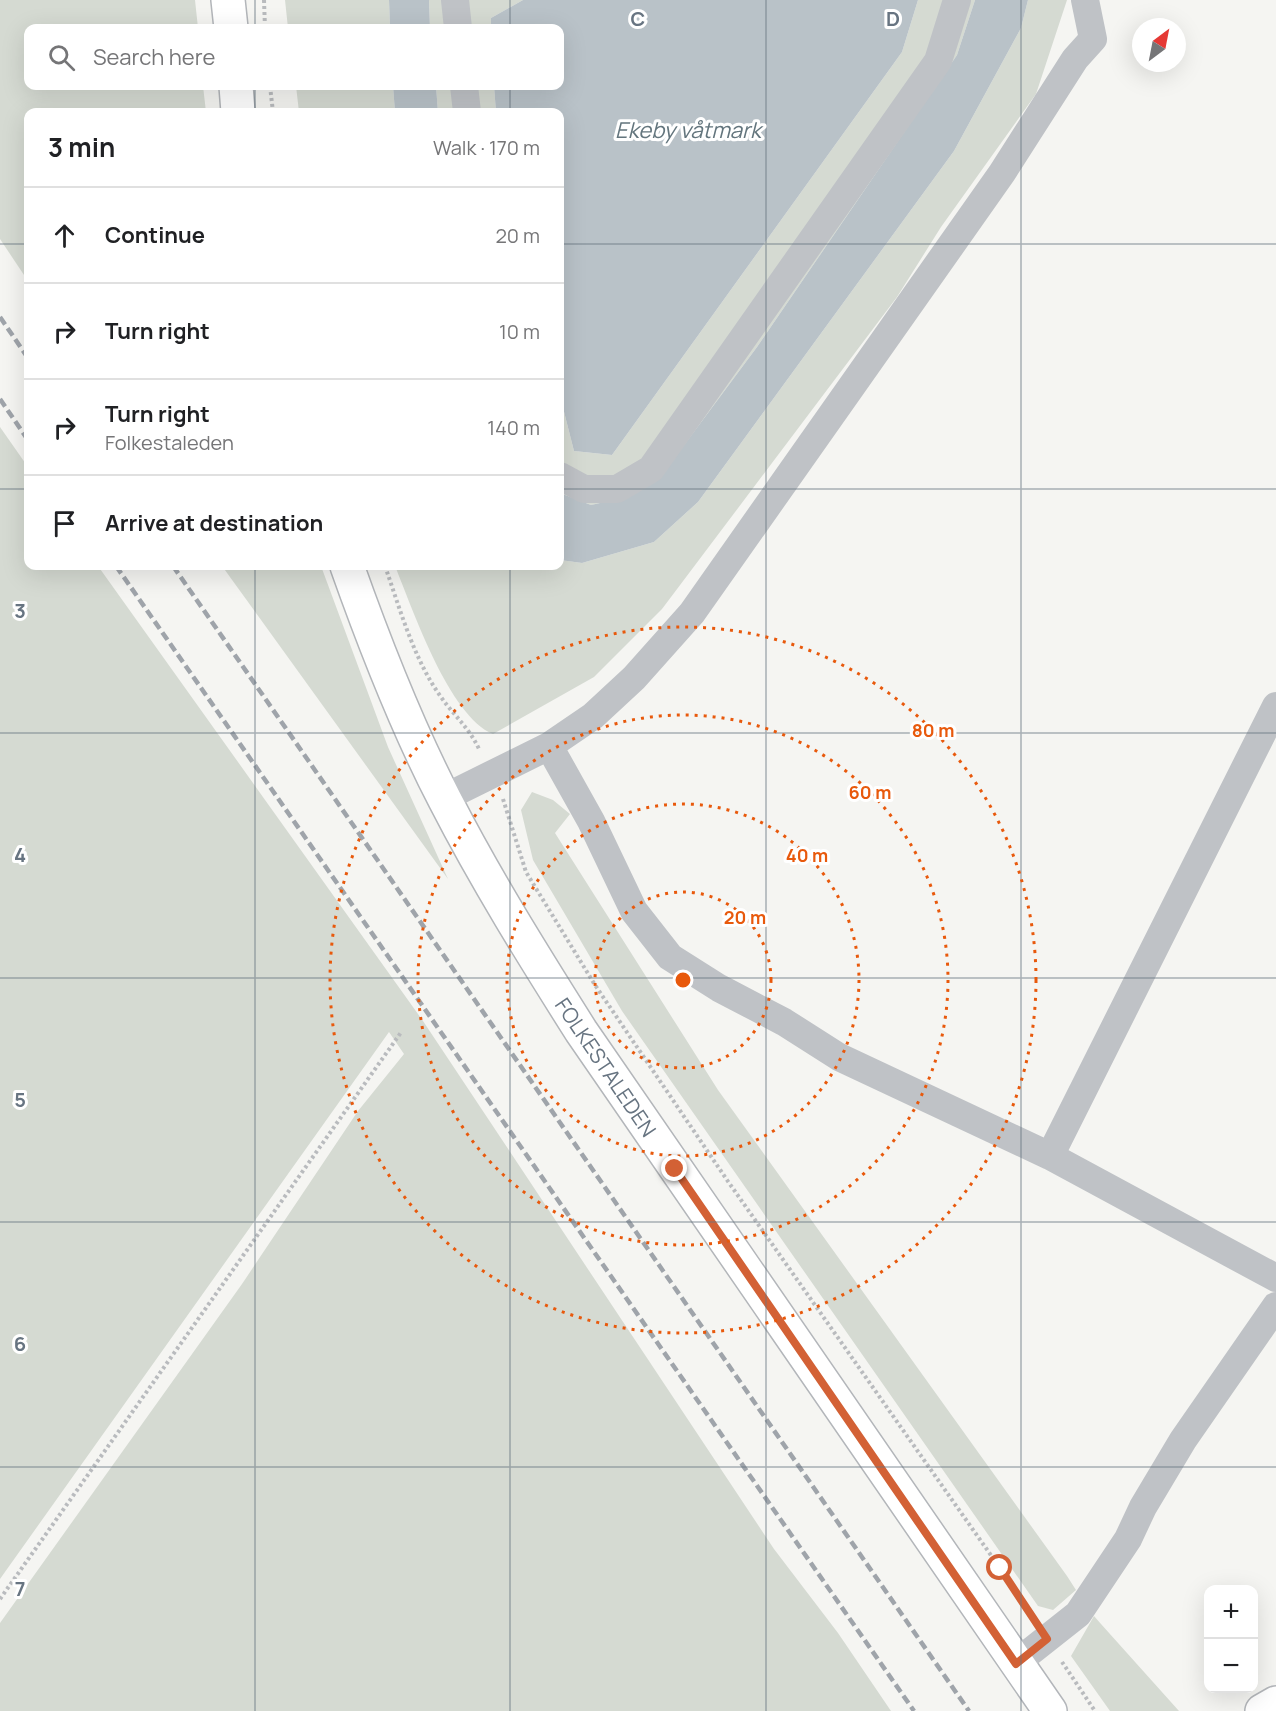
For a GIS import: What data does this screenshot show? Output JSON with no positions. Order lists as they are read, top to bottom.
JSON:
{
  "streets": {
    "main road": ["FOLKESTALEDEN"]
  },
  "water": ["Ekeby våtmark"],
  "north": "top right",
  "page": {
    "search": "Search here",
    "heading": ["3 min", "Walk · 170 m"],
    "list": [
      ["Continue", "20 m"],
      ["Turn right", "10 m"],
      ["Turn right", "Folkestaleden", "140 m"],
      "Arrive at destination"
    ],
    "map_buttons": ["+", "−"]
  },
  "grid": {
    "columns": ["C", "D"],
    "rows": [
      "3",
      "4",
      "5",
      "6",
      "7"
    ]
  },
  "rings": [
    "80 m",
    "60 m",
    "40 m",
    "20 m"
  ]
}
